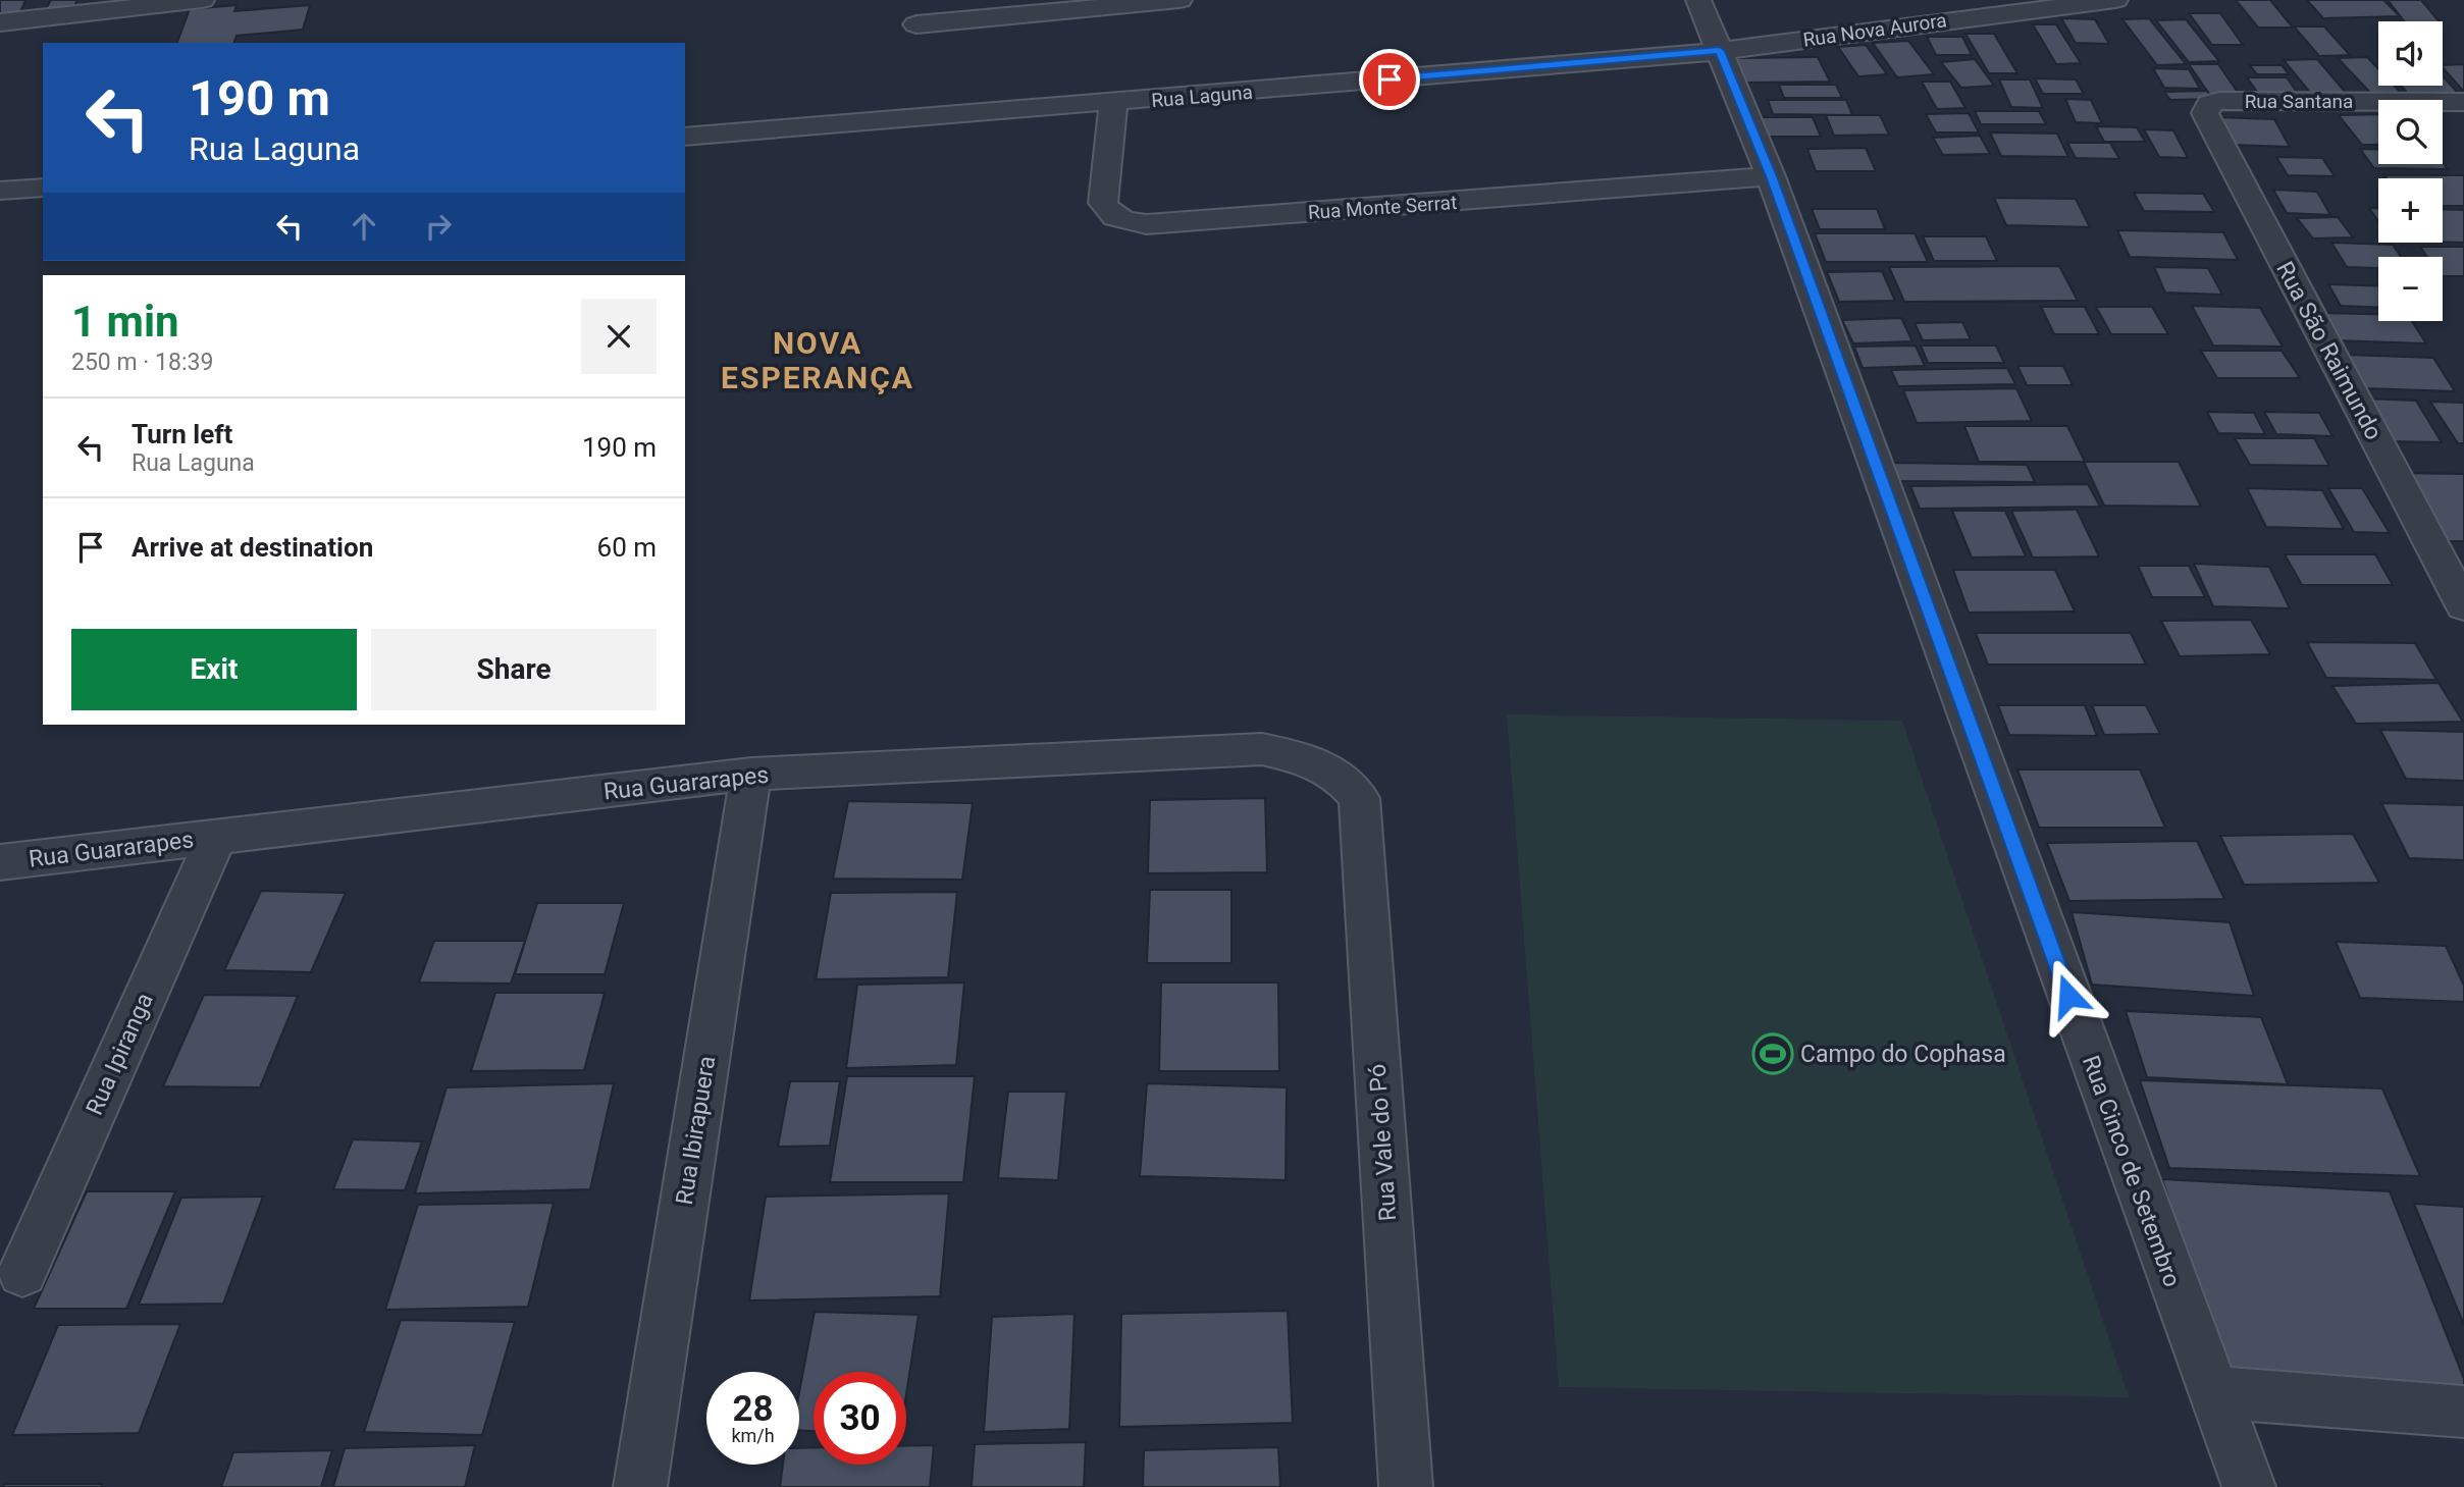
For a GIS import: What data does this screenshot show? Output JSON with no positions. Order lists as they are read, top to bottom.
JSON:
{
  "streets": {
    "street": [
      "Rua Nova Aurora",
      "Rua Laguna",
      "Rua Santana",
      "Rua Monte Serrat",
      "Rua São Raimundo",
      "Rua Guararapes",
      "Rua Ipiranga",
      "Rua Ibirapuera",
      "Rua Vale do Pó",
      "Rua Cinco de Setembro"
    ]
  },
  "crossings": [
    ["Rua Nova Aurora", "Rua Laguna"],
    ["Rua Nova Aurora", "Rua Cinco de Setembro"],
    ["Rua Laguna", "Rua Monte Serrat"],
    ["Rua Laguna", "Rua Cinco de Setembro"],
    ["Rua Santana", "Rua São Raimundo"],
    ["Rua Monte Serrat", "Rua Cinco de Setembro"],
    ["Rua Guararapes", "Rua Ipiranga"],
    ["Rua Guararapes", "Rua Ibirapuera"],
    ["Rua Guararapes", "Rua Vale do Pó"]
  ],
  "districts": ["NOVA ESPERANÇA"],
  "places": {
    "sports": ["Campo do Cophasa"]
  },
  "page": {
    "map_buttons": ["+", "−"],
    "turn": ["190 m", "Rua Laguna"],
    "heading": ["1 min", "250 m · 18:39"],
    "list": [
      {
        "name": "Turn left",
        "note": "Rua Laguna",
        "value": "190 m"
      },
      {
        "name": "Arrive at destination",
        "value": "60 m"
      }
    ],
    "buttons": ["Exit", "Share"],
    "speed": "28 km/h",
    "limit": "30"
  }
}
